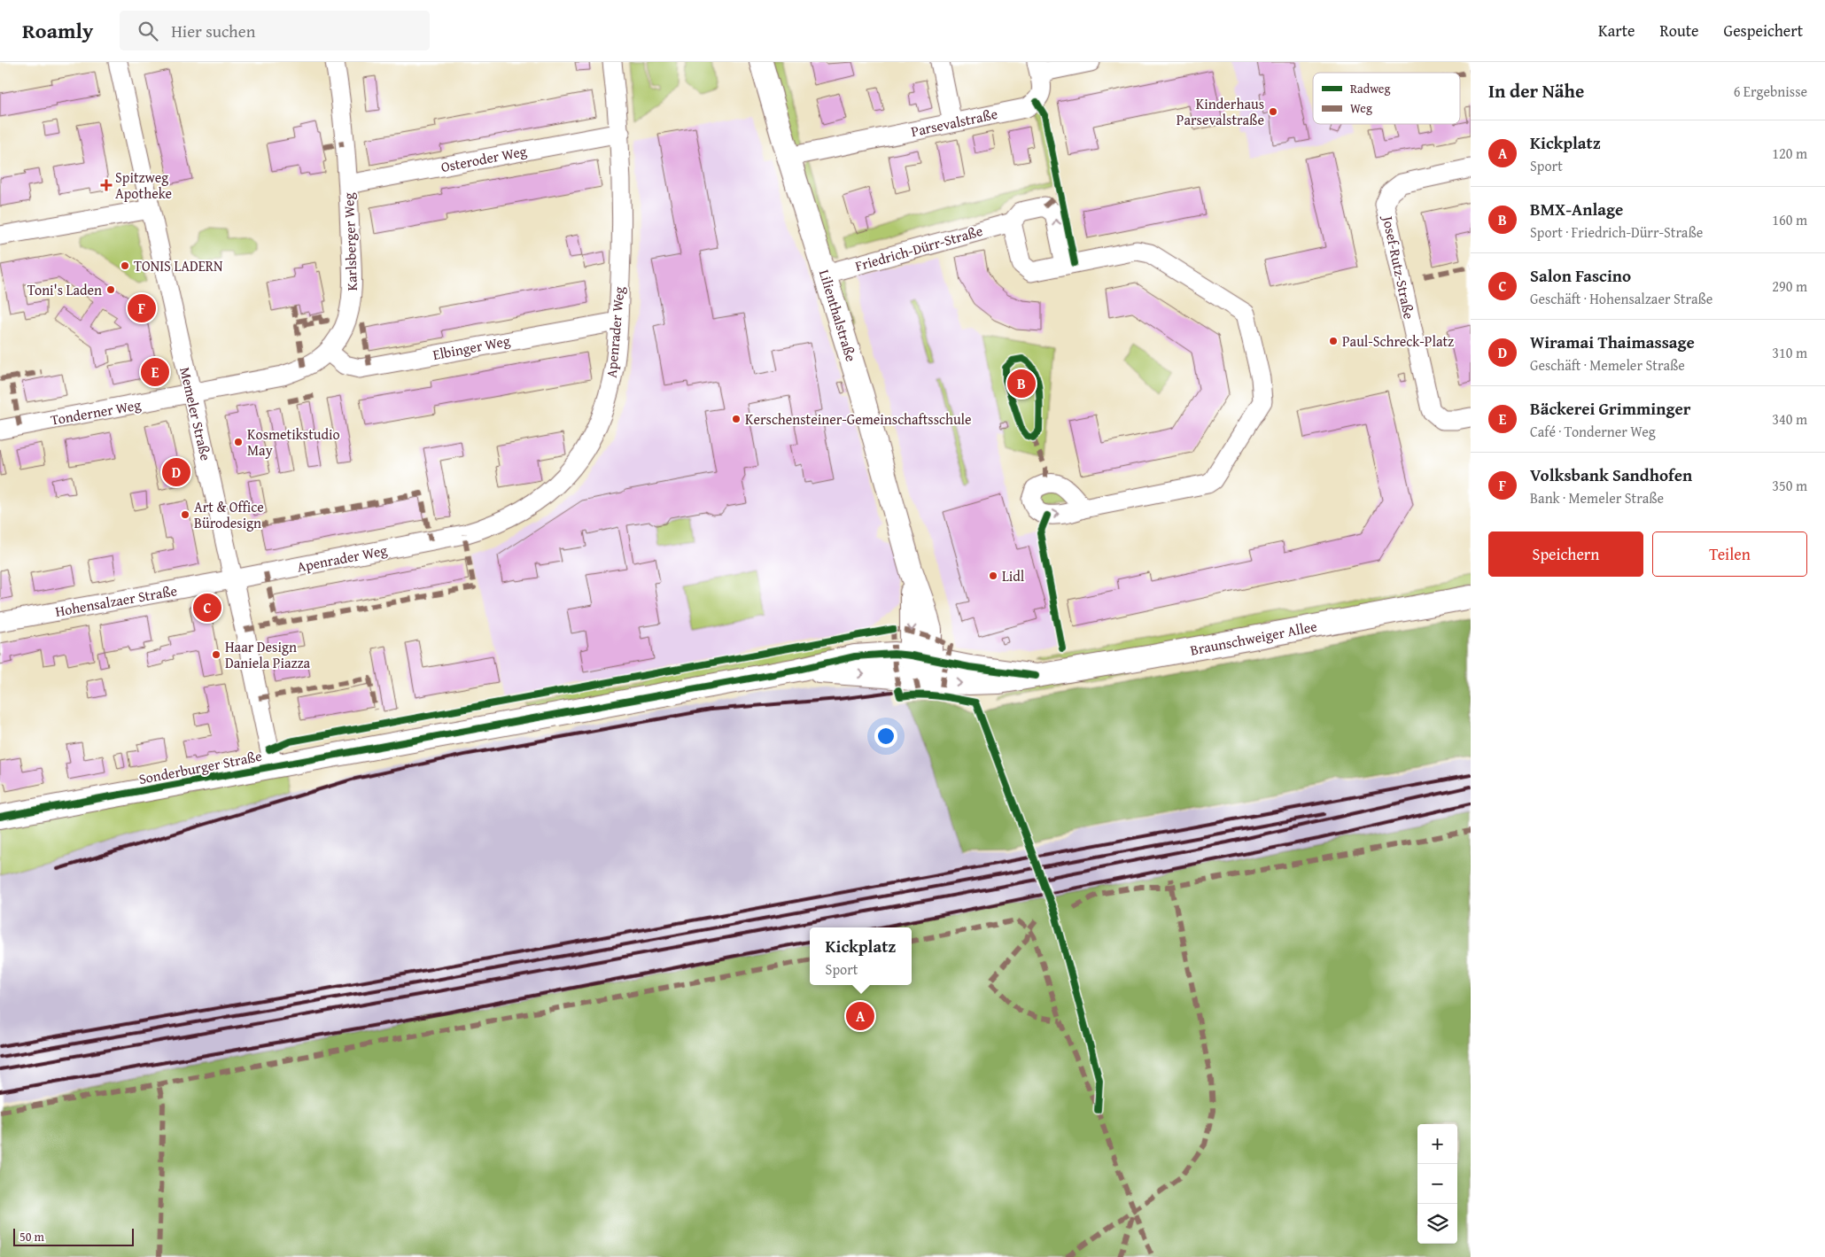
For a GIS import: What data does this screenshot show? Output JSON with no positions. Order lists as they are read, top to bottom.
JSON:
{
  "streets": {
    "street": [
      "Parsevalstraße",
      "Osteroder Weg",
      "Karlsberger Weg",
      "Friedrich-Dürr-Straße",
      "Josef-Rutz-Straße",
      "Lilienthalstraße",
      "Apenrader Weg",
      "Elbinger Weg",
      "Tonderner Weg",
      "Memeler Straße",
      "Hohensalzaer Straße",
      "Braunschweiger Allee",
      "Sonderburger Straße"
    ]
  },
  "crossings": [
    ["Parsevalstraße", "Lilienthalstraße"],
    ["Osteroder Weg", "Karlsberger Weg"],
    ["Osteroder Weg", "Apenrader Weg"],
    ["Karlsberger Weg", "Elbinger Weg"],
    ["Karlsberger Weg", "Tonderner Weg"],
    ["Karlsberger Weg", "Memeler Straße"],
    ["Friedrich-Dürr-Straße", "Lilienthalstraße"],
    ["Lilienthalstraße", "Braunschweiger Allee"],
    ["Lilienthalstraße", "Sonderburger Straße"],
    ["Apenrader Weg", "Elbinger Weg"],
    ["Apenrader Weg", "Memeler Straße"],
    ["Apenrader Weg", "Hohensalzaer Straße"],
    ["Tonderner Weg", "Memeler Straße"],
    ["Memeler Straße", "Hohensalzaer Straße"],
    ["Memeler Straße", "Sonderburger Straße"],
    ["Braunschweiger Allee", "Sonderburger Straße"]
  ],
  "places": {
    "other": [
      "Kinderhaus Parsevalstraße",
      "TONIS LADERN",
      "Toni's Laden",
      "Paul-Schreck-Platz",
      "Kerschensteiner-Gemeinschaftsschule",
      "Kosmetikstudio May",
      "Art & Office Bürodesign",
      "Lidl",
      "Haar Design Daniela Piazza"
    ],
    "health": ["Spitzweg Apotheke"]
  },
  "legend": ["Radweg", "Weg"],
  "scale_bar": "50 m",
  "page": {
    "header": "Roamly",
    "search": "Hier suchen",
    "nav": ["Karte", "Route", "Gespeichert"],
    "heading": ["In der Nähe", "6 Ergebnisse"],
    "list": [
      {
        "mark": "A",
        "name": "Kickplatz",
        "note": "Sport",
        "value": "120 m"
      },
      {
        "mark": "B",
        "name": "BMX-Anlage",
        "note": "Sport · Friedrich-Dürr-Straße",
        "value": "160 m"
      },
      {
        "mark": "C",
        "name": "Salon Fascino",
        "note": "Geschäft · Hohensalzaer Straße",
        "value": "290 m"
      },
      {
        "mark": "D",
        "name": "Wiramai Thaimassage",
        "note": "Geschäft · Memeler Straße",
        "value": "310 m"
      },
      {
        "mark": "E",
        "name": "Bäckerei Grimminger",
        "note": "Café · Tonderner Weg",
        "value": "340 m"
      },
      {
        "mark": "F",
        "name": "Volksbank Sandhofen",
        "note": "Bank · Memeler Straße",
        "value": "350 m"
      }
    ],
    "pins": [
      "F",
      "E",
      "B",
      "D",
      "C",
      "A"
    ],
    "buttons": ["Speichern", "Teilen"],
    "popup": ["Kickplatz", "Sport"],
    "map_buttons": ["+", "−"],
    "scale": "50 m"
  }
}
